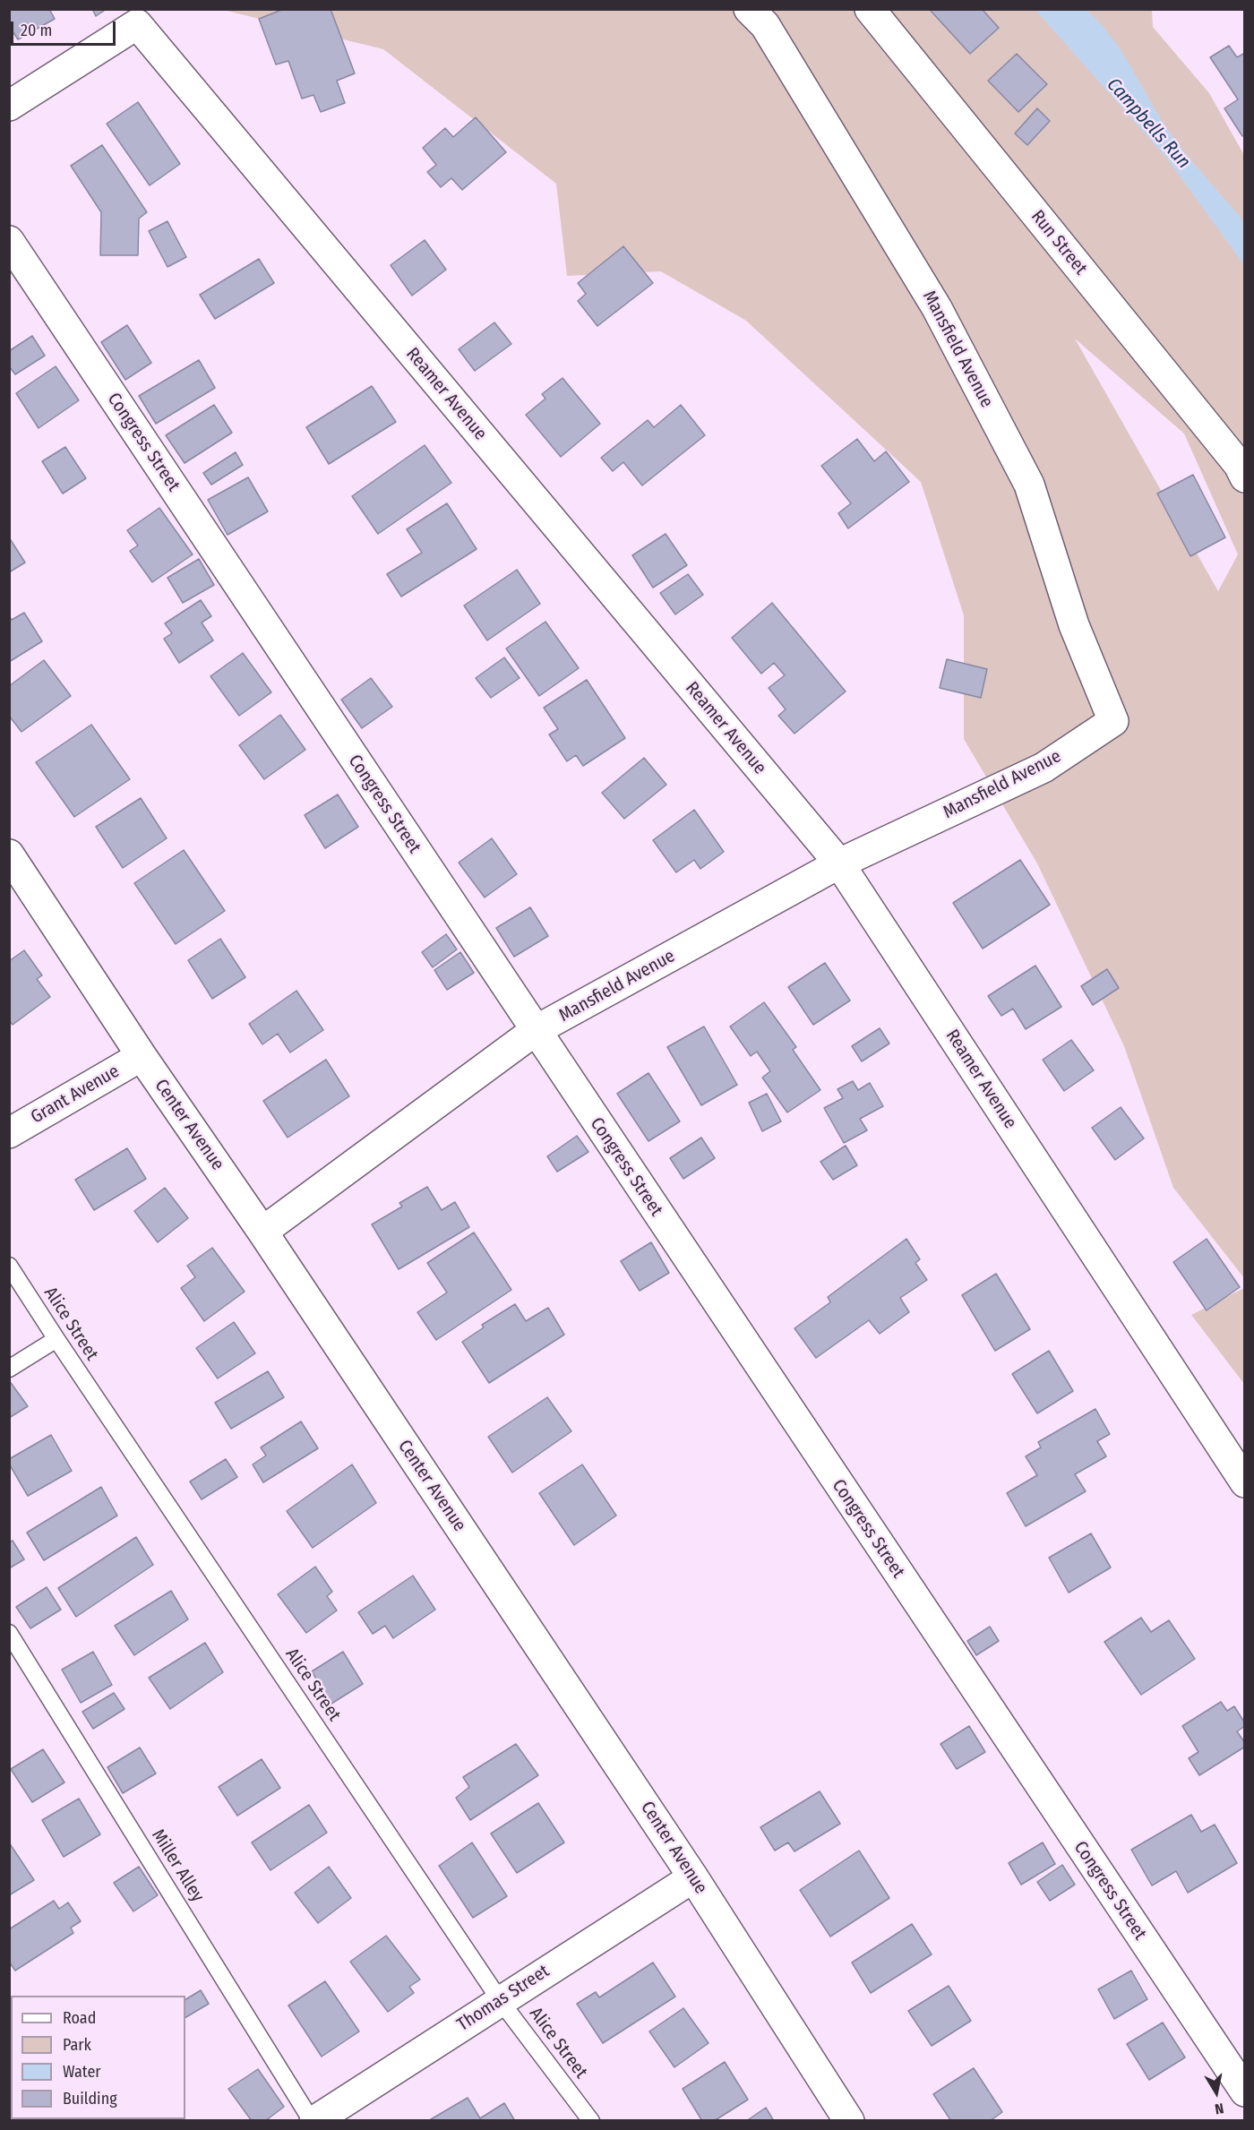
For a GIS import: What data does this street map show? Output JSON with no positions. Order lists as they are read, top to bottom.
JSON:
{
  "streets": {
    "street": [
      "Run Street",
      "Mansfield Avenue",
      "Reamer Avenue",
      "Congress Street",
      "Grant Avenue",
      "Center Avenue",
      "Thomas Street"
    ],
    "lane": ["Alice Street", "Miller Alley"]
  },
  "crossings": [
    ["Mansfield Avenue", "Reamer Avenue"],
    ["Mansfield Avenue", "Congress Street"],
    ["Mansfield Avenue", "Center Avenue"],
    ["Grant Avenue", "Center Avenue"],
    ["Center Avenue", "Thomas Street"],
    ["Alice Street", "Thomas Street"],
    ["Miller Alley", "Thomas Street"]
  ],
  "water": ["Campbells Run"],
  "legend": [
    "Road",
    "Park",
    "Water",
    "Building"
  ],
  "scale_bar": "20 m",
  "north": "bottom"
}
